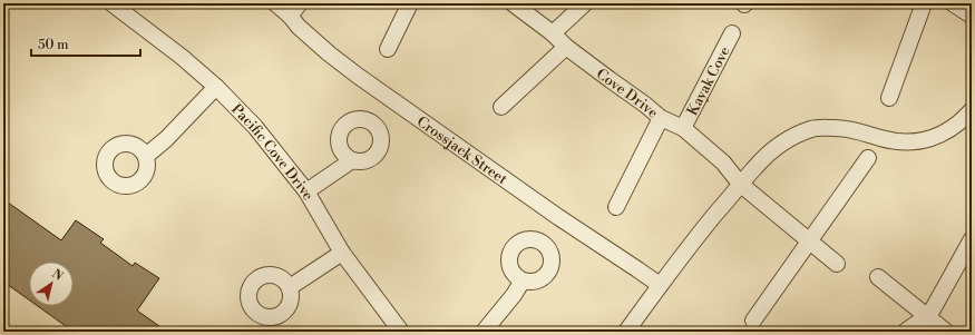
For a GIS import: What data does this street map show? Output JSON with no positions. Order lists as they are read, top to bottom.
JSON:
{
  "streets": {
    "street": [
      "Kayak Cove",
      "Cove Drive",
      "Crossjack Street",
      "Pacific Cove Drive"
    ]
  },
  "crossings": [
    ["Kayak Cove", "Cove Drive"]
  ],
  "scale_bar": "50 m",
  "north": "top right"
}
